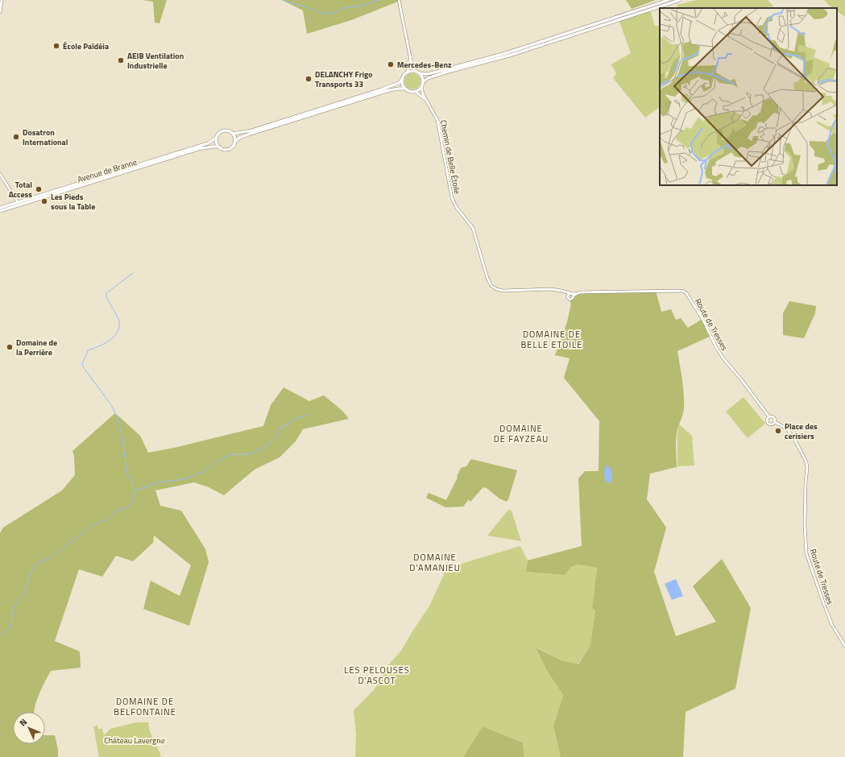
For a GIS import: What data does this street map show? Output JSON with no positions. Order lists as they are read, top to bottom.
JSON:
{
  "streets": {
    "main road": ["Avenue de Branne"],
    "street": ["Chemin de Belle Étoile", "Route de Tresses"]
  },
  "crossings": [
    ["Chemin de Belle Étoile", "Route de Tresses"]
  ],
  "districts": [
    "DOMAINE DE BELLE ETOILE",
    "DOMAINE DE FAYZEAU",
    "DOMAINE D'AMANIEU",
    "LES PELOUSES D'ASCOT",
    "DOMAINE DE BELFONTAINE"
  ],
  "parks": ["Château Lavergne"],
  "places": [
    "École Païdéia",
    "AEIB Ventilation Industrielle",
    "Mercedes-Benz",
    "DELANCHY Frigo Transports 33",
    "Dosatron International",
    "Total Access",
    "Les Pieds sous la Table",
    "Domaine de la Perrière",
    "Place des cerisiers"
  ],
  "north": "top left"
}
